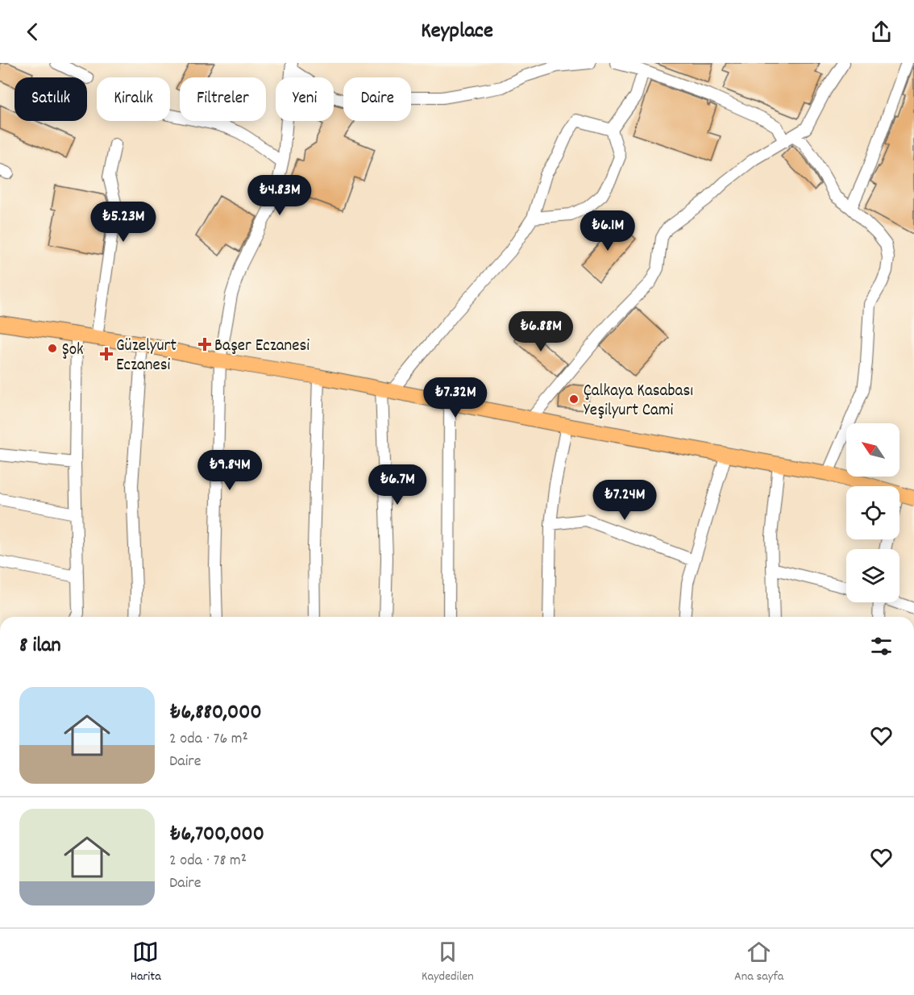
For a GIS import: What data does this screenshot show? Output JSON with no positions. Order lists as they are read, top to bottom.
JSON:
{
  "places": {
    "health": ["Başer Eczanesi", "Güzelyurt Eczanesi"],
    "other": ["Şok", "Çalkaya Kasabası Yeşilyurt Cami"]
  },
  "north": "top left",
  "page": {
    "header": "Keyplace",
    "chip": [
      "Satılık",
      "Kiralık",
      "Filtreler",
      "Yeni",
      "Daire"
    ],
    "price": [
      "₺4.83M",
      "₺5.23M",
      "₺6.1M",
      "₺6.88M",
      "₺7.32M",
      "₺9.84M",
      "₺6.7M",
      "₺7.24M"
    ],
    "heading": "8 ilan",
    "list": [
      {
        "name": "₺6,880,000",
        "note": "2 oda · 76 m² · Daire"
      },
      {
        "name": "₺6,700,000",
        "note": "2 oda · 78 m² · Daire"
      }
    ],
    "tabs": ["Harita", "Kaydedilen", "Ana sayfa"]
  }
}
